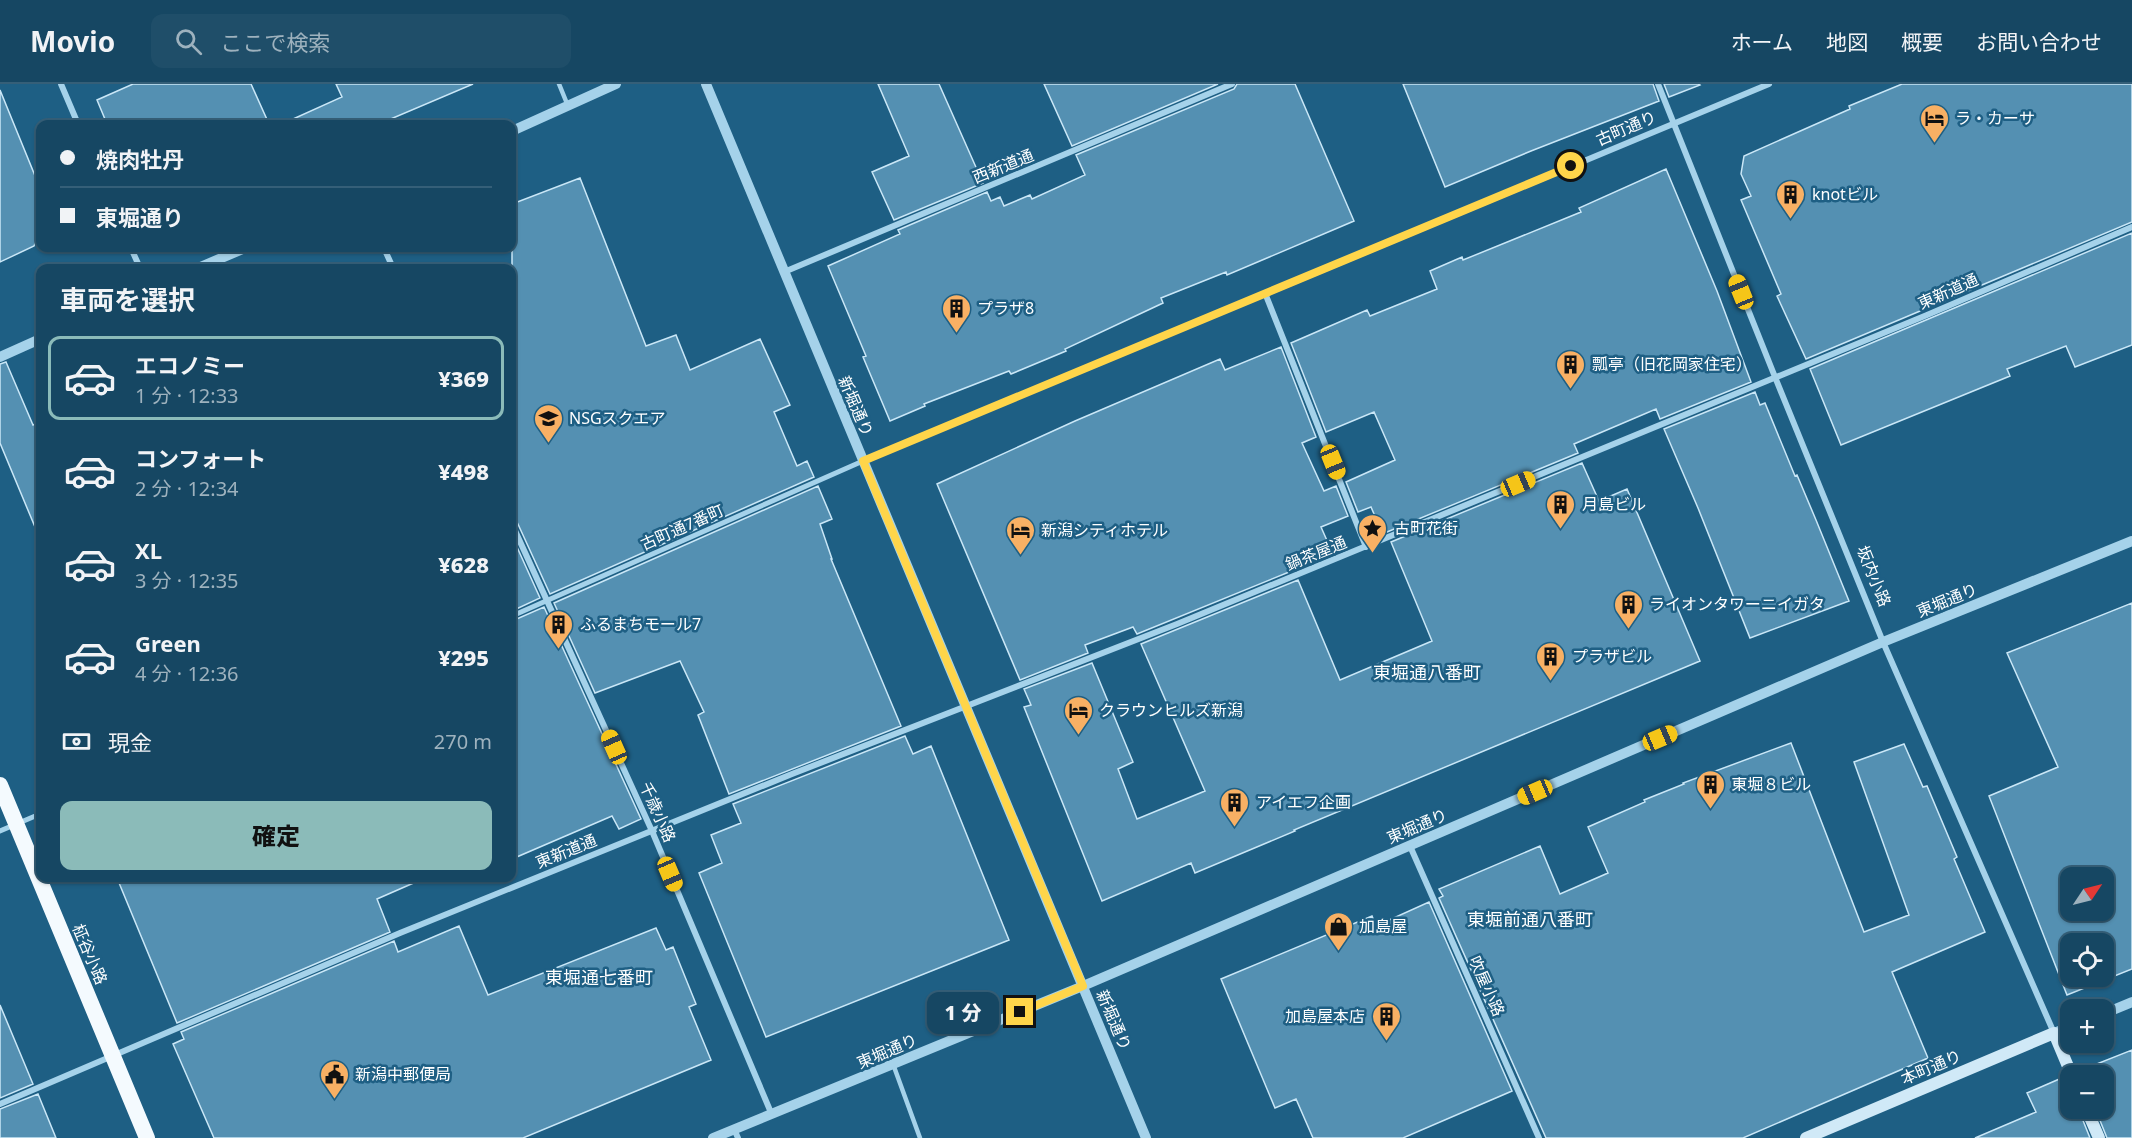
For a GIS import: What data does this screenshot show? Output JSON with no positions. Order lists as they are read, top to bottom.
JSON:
{
  "streets": {
    "highway": ["柾谷小路"],
    "main road": ["坂内小路", "本町通り"],
    "street": [
      "古町通り",
      "西新道通",
      "東新道通",
      "新堀通り",
      "古町通7番町",
      "鍋茶屋通",
      "東堀通り",
      "千歳小路",
      "吹屋小路"
    ]
  },
  "crossings": [
    ["古町通り", "新堀通り"],
    ["古町通り", "古町通7番町"],
    ["古町通り", "坂内小路"],
    ["西新道通", "新堀通り"],
    ["東新道通", "新堀通り"],
    ["東新道通", "鍋茶屋通"],
    ["東新道通", "坂内小路"],
    ["東新道通", "千歳小路"],
    ["東新道通", "柾谷小路"],
    ["新堀通り", "古町通7番町"],
    ["新堀通り", "鍋茶屋通"],
    ["新堀通り", "東堀通り"],
    ["古町通7番町", "千歳小路"],
    ["鍋茶屋通", "坂内小路"],
    ["坂内小路", "東堀通り"],
    ["坂内小路", "本町通り"],
    ["東堀通り", "千歳小路"],
    ["東堀通り", "吹屋小路"]
  ],
  "districts": ["東堀通八番町", "東堀前通八番町", "東堀通七番町"],
  "places": {
    "hotel": ["ラ・カーサ", "新潟シティホテル", "クラウンヒルズ新潟"],
    "building": [
      "knotビル",
      "プラザ8",
      "瓢亭（旧花岡家住宅）",
      "月島ビル",
      "ライオンタワーニイガタ",
      "ふるまちモール7",
      "プラザビル",
      "東堀８ビル",
      "アイエフ企画",
      "加島屋本店"
    ],
    "school or university": ["NSGスクエア"],
    "place": ["古町花街"],
    "shop": ["加島屋"],
    "public building": ["新潟中郵便局"]
  },
  "north": "top right",
  "page": {
    "header": "Movio",
    "search": "ここで検索",
    "nav": [
      "ホーム",
      "地図",
      "概要",
      "お問い合わせ"
    ],
    "banner": ["焼肉牡丹", "東堀通り"],
    "heading": "車両を選択",
    "list": [
      {
        "name": "エコノミー",
        "note": "1 分 · 12:33",
        "value": "¥369"
      },
      {
        "name": "コンフォート",
        "note": "2 分 · 12:34",
        "value": "¥498"
      },
      {
        "name": "XL",
        "note": "3 分 · 12:35",
        "value": "¥628"
      },
      {
        "name": "Green",
        "note": "4 分 · 12:36",
        "value": "¥295"
      }
    ],
    "pay": ["現金", "270 m"],
    "buttons": "確定",
    "map_buttons": ["+", "−"],
    "bubble": "1 分"
  }
}
